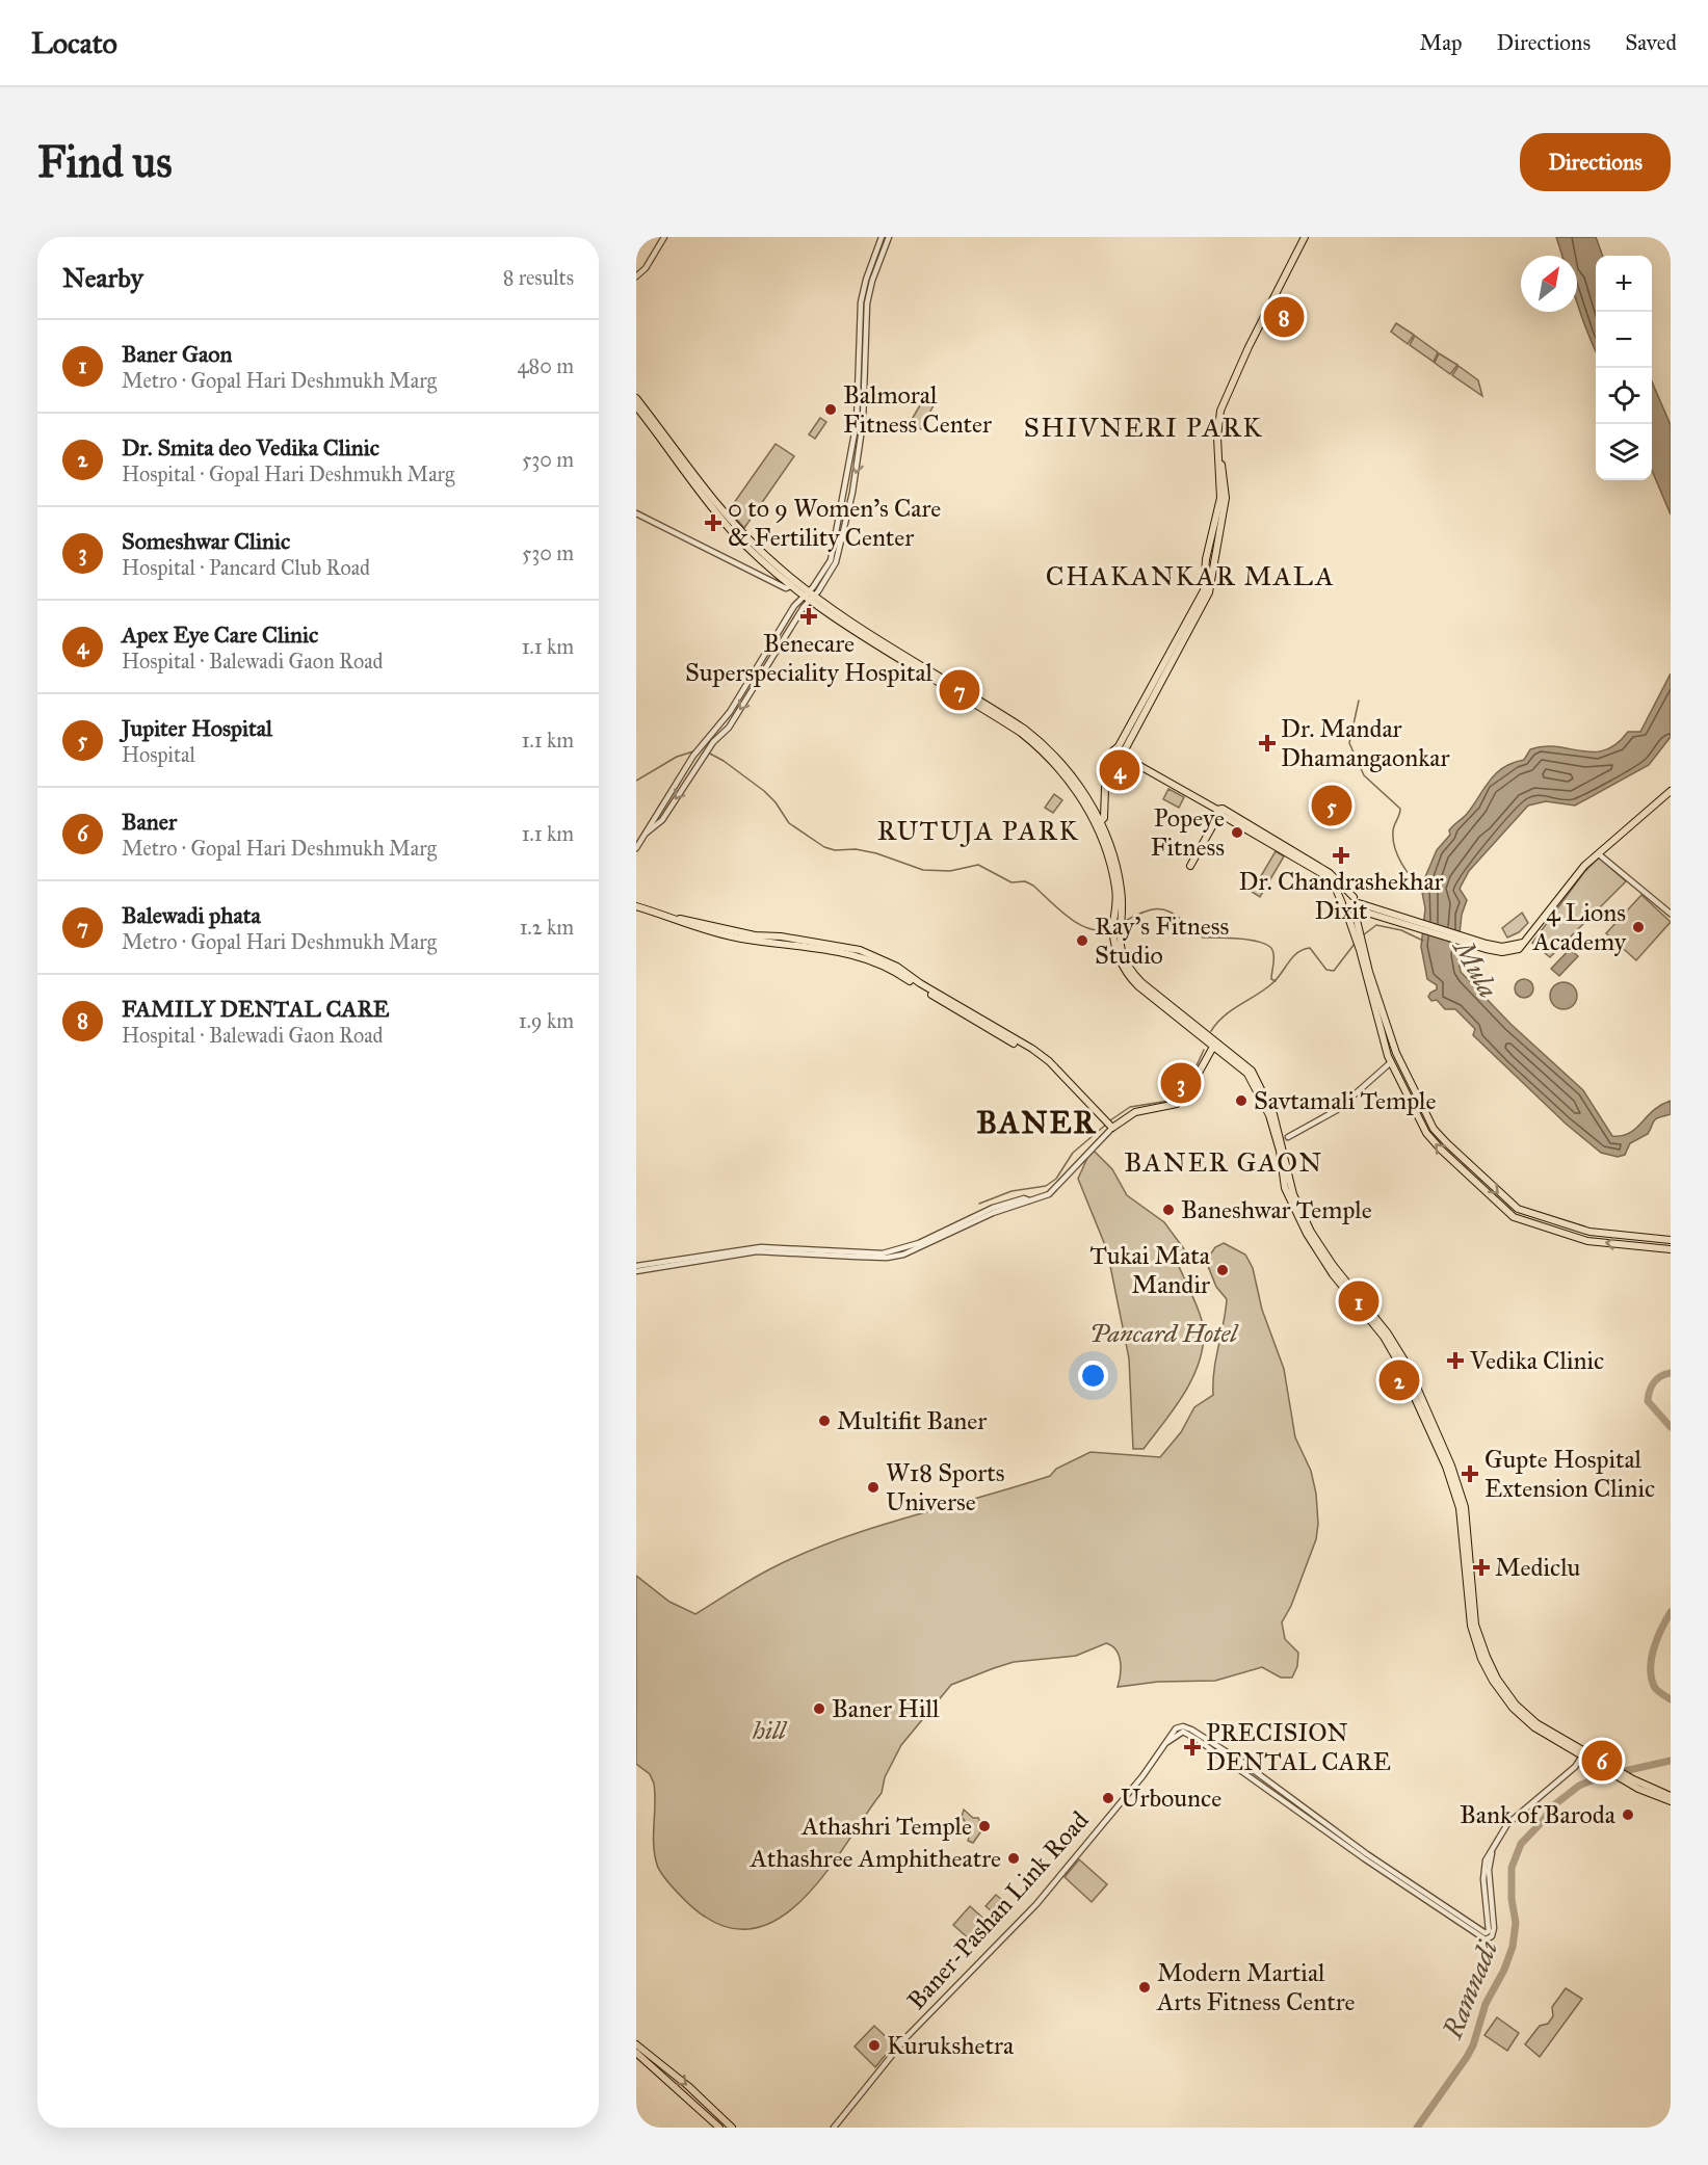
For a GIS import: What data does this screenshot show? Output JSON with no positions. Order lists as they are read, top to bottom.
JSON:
{
  "streets": {
    "street": ["Baner-Pashan Link Road"]
  },
  "districts": [
    "SHIVNERI PARK",
    "CHAKANKAR MALA",
    "RUTUJA PARK",
    "BANER",
    "BANER GAON"
  ],
  "water": ["Mula", "Ramnadi"],
  "parks": ["Pancard Hotel", "hill"],
  "places": {
    "other": [
      "Balmoral Fitness Center",
      "Popeye Fitness",
      "4 Lions Academy",
      "Ray's Fitness Studio",
      "Savtamali Temple",
      "Baneshwar Temple",
      "Tukai Mata Mandir",
      "Multifit Baner",
      "W18 Sports Universe",
      "Baner Hill",
      "Urbounce",
      "Bank of Baroda",
      "Athashri Temple",
      "Athashree Amphitheatre",
      "Modern Martial Arts Fitness Centre",
      "Kurukshetra"
    ],
    "health": [
      "0 to 9 Women’s Care & Fertility Center",
      "Benecare Superspeciality Hospital",
      "Dr. Mandar Dhamangaonkar",
      "Dr. Chandrashekhar Dixit",
      "Vedika Clinic",
      "Gupte Hospital Extension Clinic",
      "Mediclu",
      "PRECISION DENTAL CARE"
    ]
  },
  "north": "top right",
  "page": {
    "header": "Locato",
    "nav": ["Map", "Directions", "Saved"],
    "buttons": "Directions",
    "title": "Find us",
    "heading": ["Nearby", "8 results"],
    "map_buttons": ["+", "−"],
    "pins": [
      "8",
      "7",
      "4",
      "5",
      "3",
      "1",
      "2",
      "6"
    ],
    "list": [
      {
        "mark": "1",
        "name": "Baner Gaon",
        "note": "Metro · Gopal Hari Deshmukh Marg",
        "value": "480 m"
      },
      {
        "mark": "2",
        "name": "Dr. Smita deo Vedika Clinic",
        "note": "Hospital · Gopal Hari Deshmukh Marg",
        "value": "530 m"
      },
      {
        "mark": "3",
        "name": "Someshwar Clinic",
        "note": "Hospital · Pancard Club Road",
        "value": "530 m"
      },
      {
        "mark": "4",
        "name": "Apex Eye Care Clinic",
        "note": "Hospital · Balewadi Gaon Road",
        "value": "1.1 km"
      },
      {
        "mark": "5",
        "name": "Jupiter Hospital",
        "note": "Hospital",
        "value": "1.1 km"
      },
      {
        "mark": "6",
        "name": "Baner",
        "note": "Metro · Gopal Hari Deshmukh Marg",
        "value": "1.1 km"
      },
      {
        "mark": "7",
        "name": "Balewadi phata",
        "note": "Metro · Gopal Hari Deshmukh Marg",
        "value": "1.2 km"
      },
      {
        "mark": "8",
        "name": "FAMILY DENTAL CARE",
        "note": "Hospital · Balewadi Gaon Road",
        "value": "1.9 km"
      }
    ]
  }
}
